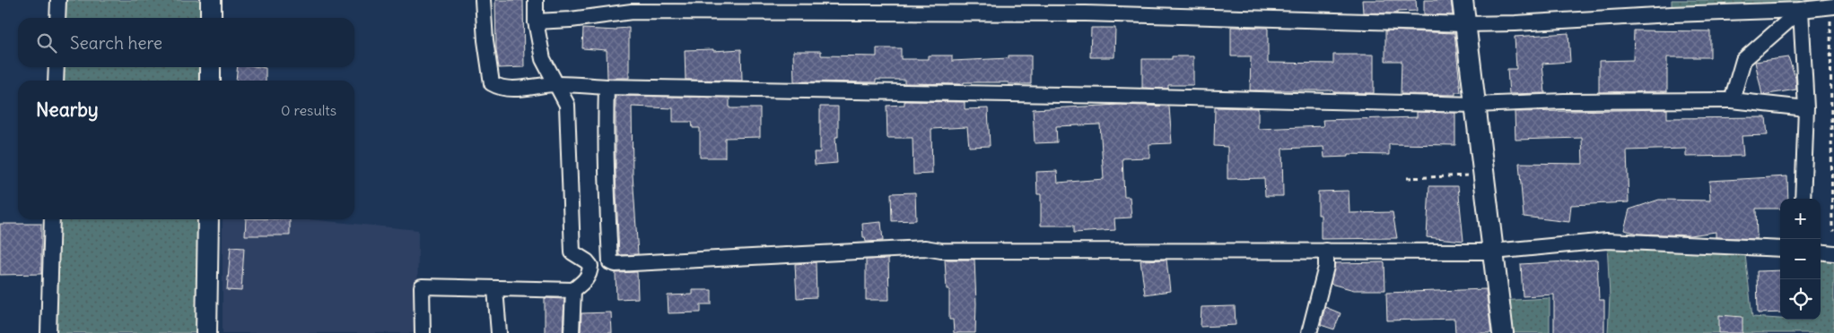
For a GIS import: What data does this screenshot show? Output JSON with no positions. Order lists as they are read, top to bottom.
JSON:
{
  "page": {
    "search": "Search here",
    "heading": ["Nearby", "0 results"],
    "map_buttons": ["+", "−"]
  }
}
